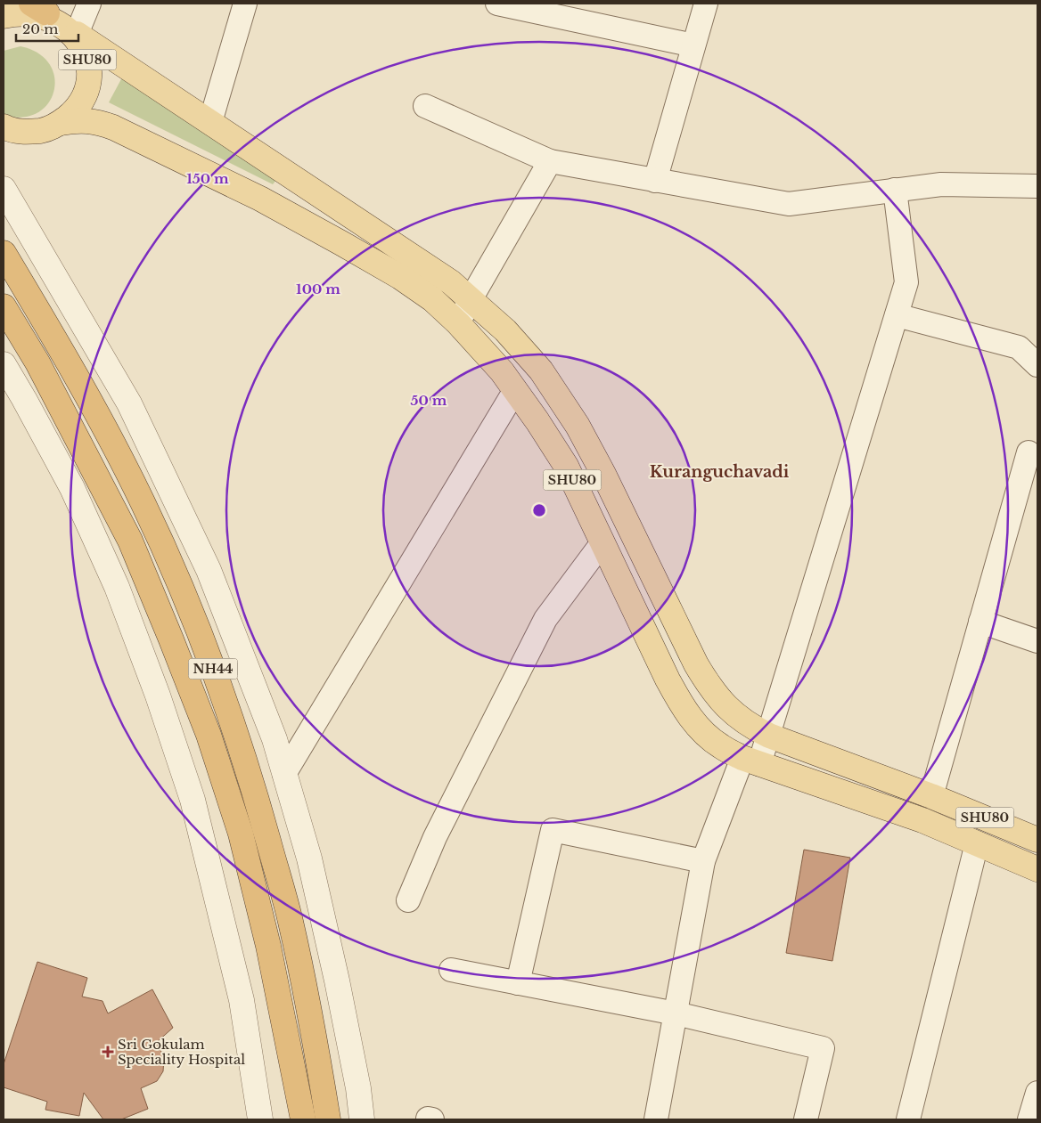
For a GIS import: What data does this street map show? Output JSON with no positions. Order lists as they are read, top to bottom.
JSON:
{
  "streets": {
    "highway": ["NH44"],
    "main road": ["SHU80"]
  },
  "districts": ["Kuranguchavadi"],
  "places": {
    "health": ["Sri Gokulam Speciality Hospital"]
  },
  "scale_bar": "20 m",
  "rings": ["150 m", "100 m", "50 m"]
}
